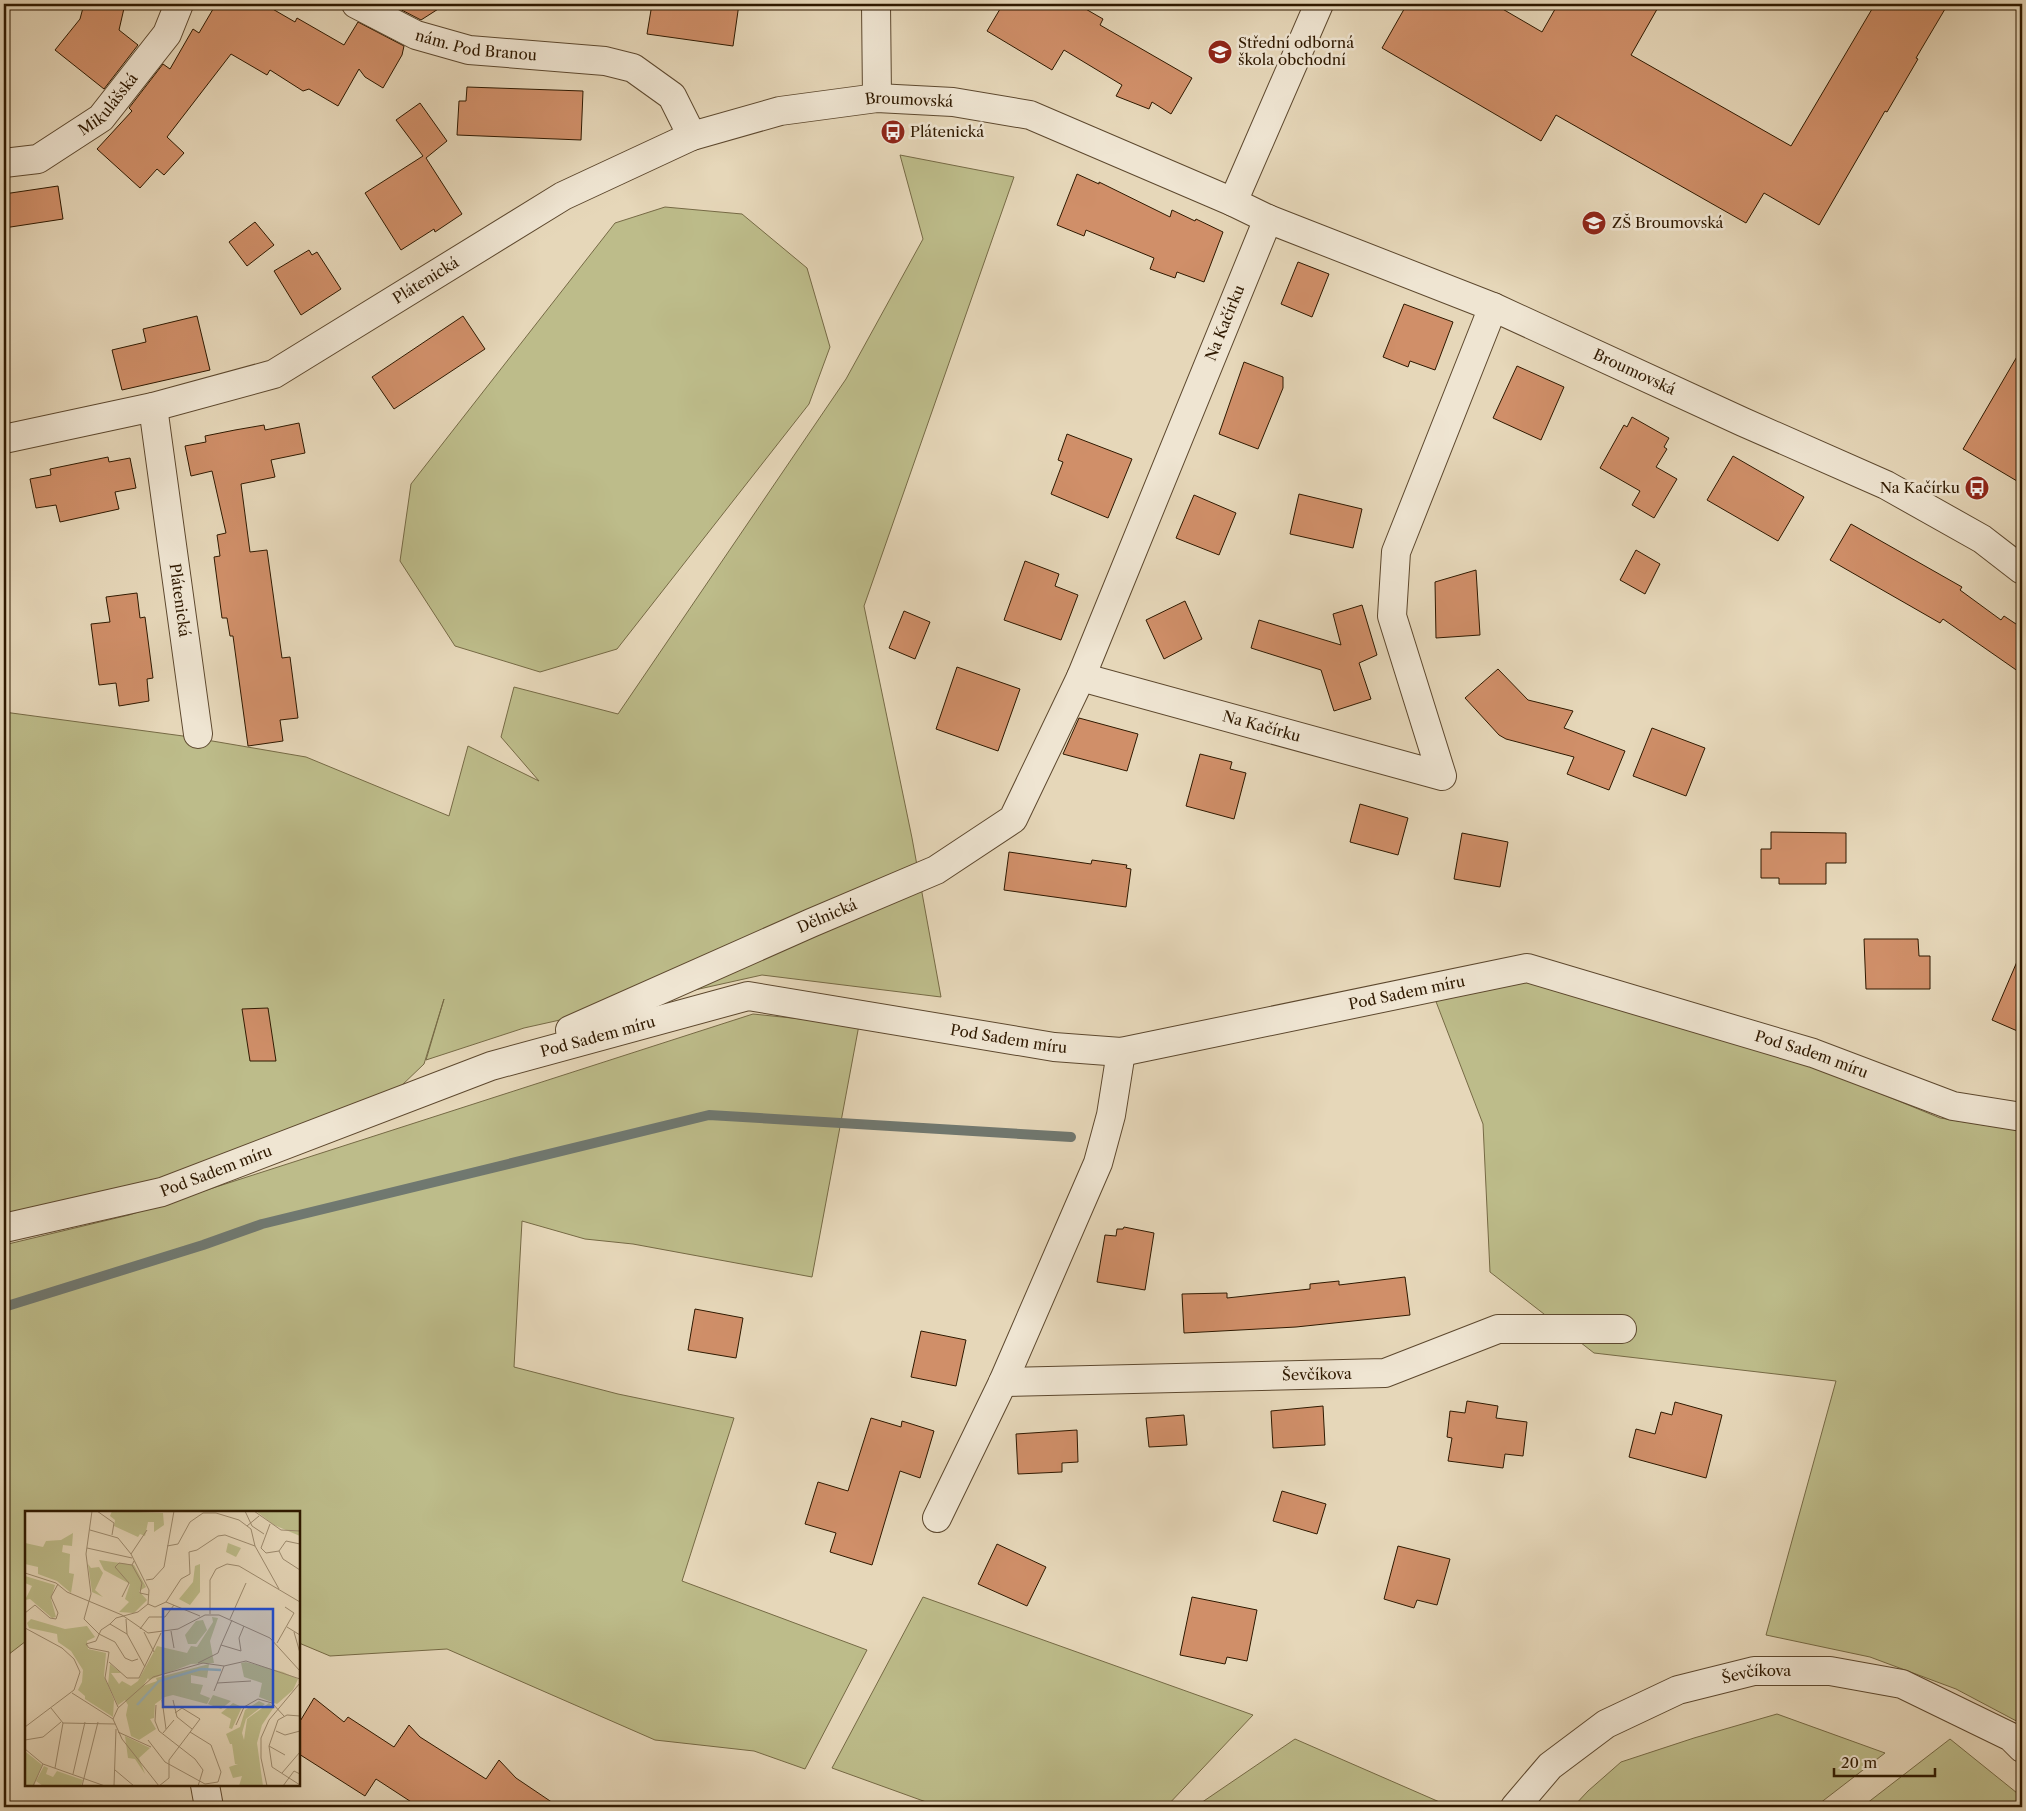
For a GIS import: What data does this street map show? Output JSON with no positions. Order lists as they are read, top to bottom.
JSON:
{
  "streets": {
    "street": [
      "nám. Pod Branou",
      "Mikulášská",
      "Broumovská",
      "Plátenická",
      "Na Kačírku",
      "Dělnická",
      "Pod Sadem míru",
      "Ševčíkova"
    ]
  },
  "crossings": [
    ["nám. Pod Branou", "Broumovská"],
    ["nám. Pod Branou", "Plátenická"],
    ["Broumovská", "Plátenická"],
    ["Broumovská", "Na Kačírku"],
    ["Na Kačírku", "Dělnická"],
    ["Dělnická", "Pod Sadem míru"]
  ],
  "places": {
    "school or university": ["Střední odborná škola obchodní", "ZŠ Broumovská"],
    "bus stop": ["Plátenická", "Na Kačírku"]
  },
  "scale_bar": "20 m"
}
